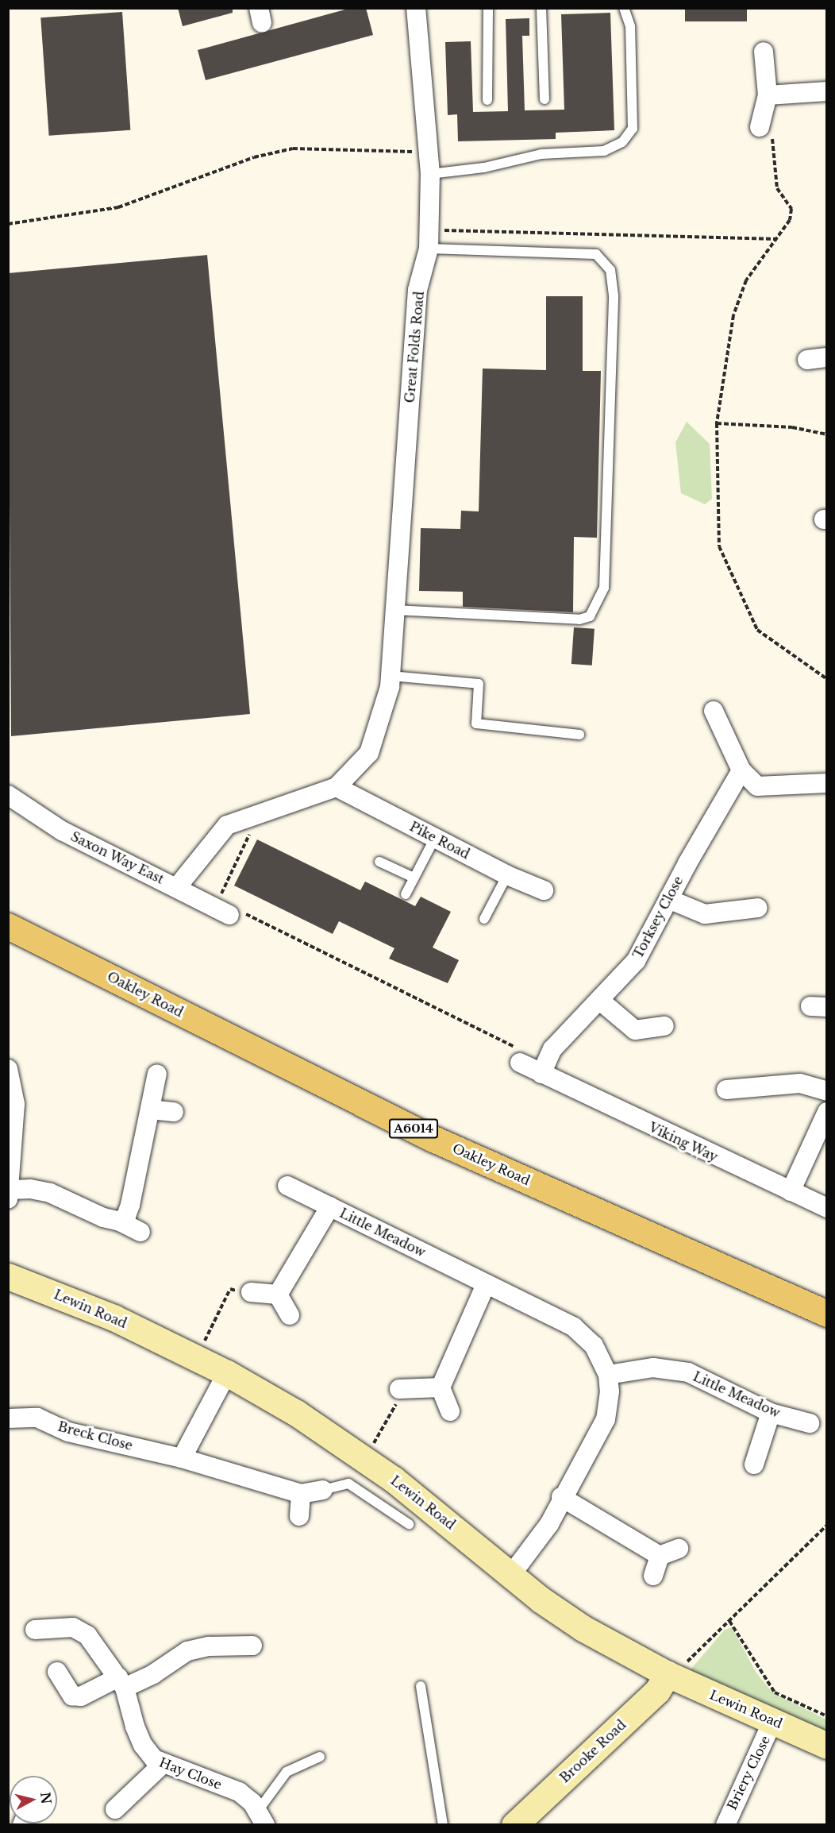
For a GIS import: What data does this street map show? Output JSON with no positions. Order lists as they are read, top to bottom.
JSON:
{
  "streets": {
    "main road": ["Oakley Road", "A6014"],
    "street": [
      "Great Folds Road",
      "Pike Road",
      "Saxon Way East",
      "Torksey Close",
      "Viking Way",
      "Little Meadow",
      "Lewin Road",
      "Breck Close",
      "Brooke Road",
      "Briery Close",
      "Hay Close"
    ]
  },
  "crossings": [
    ["Great Folds Road", "Pike Road"],
    ["Torksey Close", "Viking Way"],
    ["Little Meadow", "Lewin Road"],
    ["Lewin Road", "Brooke Road"],
    ["Lewin Road", "Briery Close"]
  ],
  "north": "right"
}
